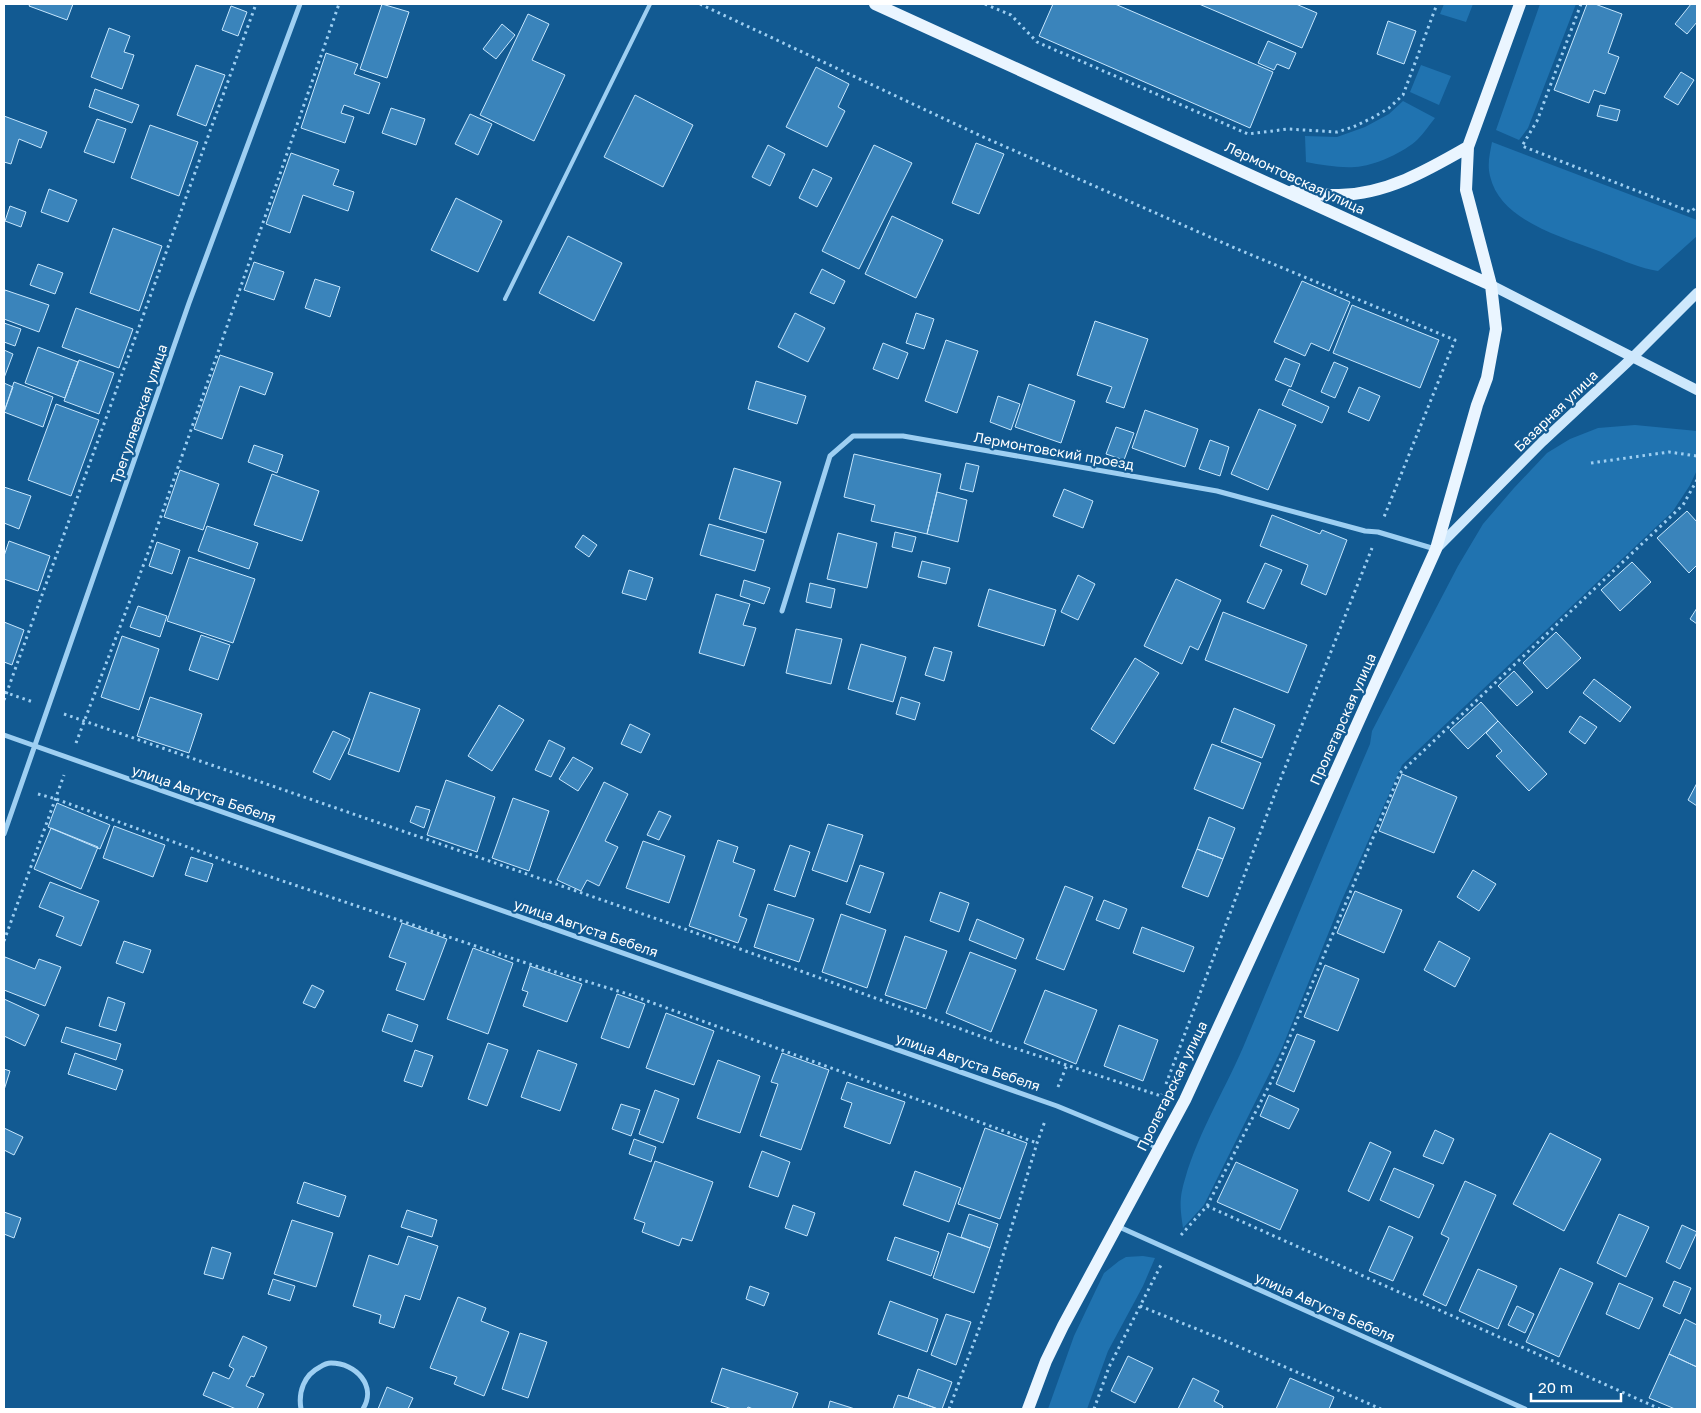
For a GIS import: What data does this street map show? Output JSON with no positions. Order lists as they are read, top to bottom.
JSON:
{
  "streets": {
    "main road": ["Лермонтовская улица", "Базарная улица", "Пролетарская улица"],
    "street": ["Трегуляевская улица", "Лермонтовский проезд", "улица Августа Бебеля"]
  },
  "crossings": [
    ["Лермонтовская улица", "Базарная улица"],
    ["Лермонтовская улица", "Пролетарская улица"],
    ["Базарная улица", "Лермонтовский проезд"],
    ["Базарная улица", "Пролетарская улица"],
    ["Трегуляевская улица", "улица Августа Бебеля"],
    ["Лермонтовский проезд", "Пролетарская улица"],
    ["Пролетарская улица", "улица Августа Бебеля"]
  ],
  "scale_bar": "20 m"
}
